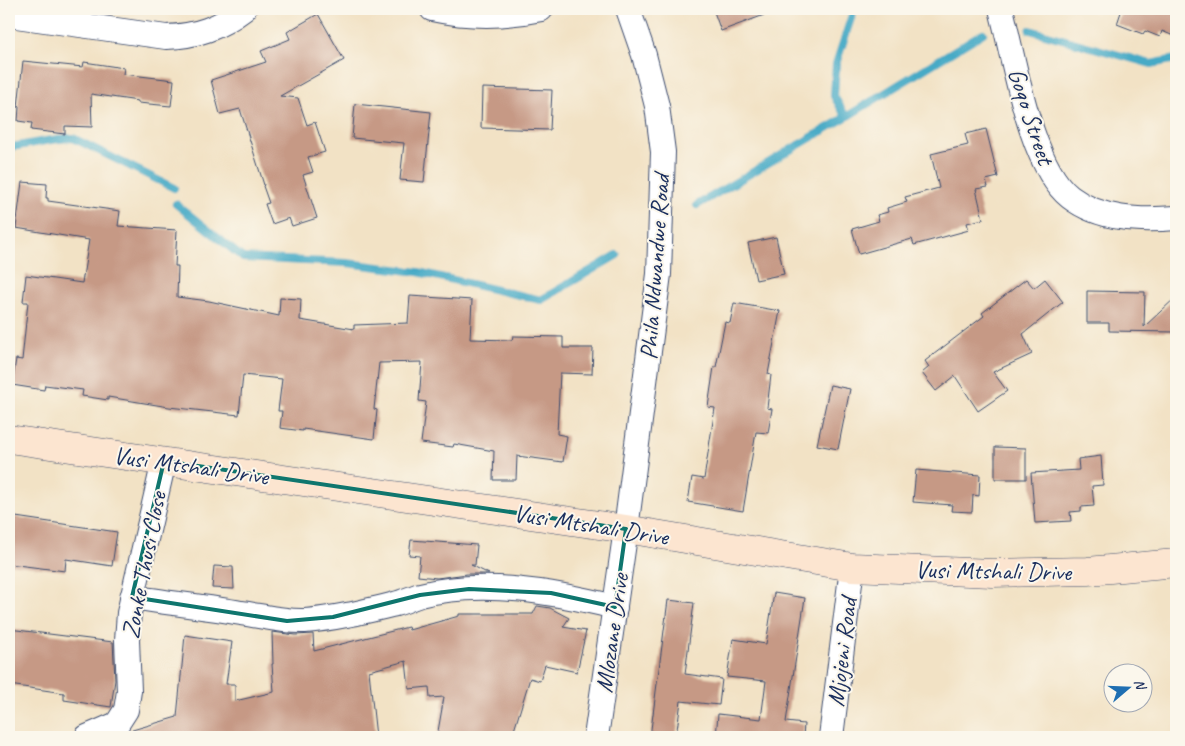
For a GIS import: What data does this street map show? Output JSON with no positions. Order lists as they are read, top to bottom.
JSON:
{
  "streets": {
    "street": [
      "Goqo Street",
      "Phila Ndwandwe Road",
      "Vusi Mtshali Drive",
      "Zonke Thusi Close",
      "Mlozane Drive",
      "Mjojeni Road"
    ]
  },
  "crossings": [
    ["Phila Ndwandwe Road", "Vusi Mtshali Drive"],
    ["Phila Ndwandwe Road", "Mlozane Drive"],
    ["Vusi Mtshali Drive", "Zonke Thusi Close"],
    ["Vusi Mtshali Drive", "Mlozane Drive"],
    ["Vusi Mtshali Drive", "Mjojeni Road"]
  ],
  "north": "right"
}
